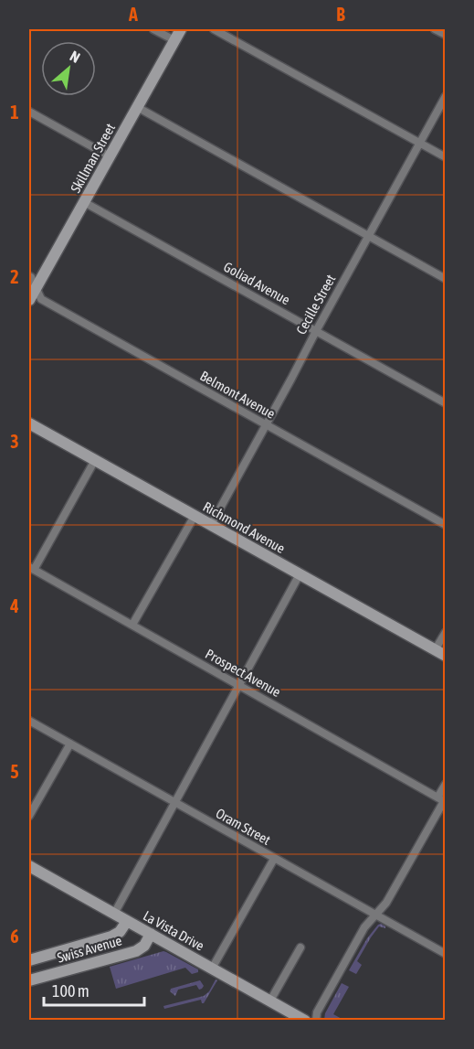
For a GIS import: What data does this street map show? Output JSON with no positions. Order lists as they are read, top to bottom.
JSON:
{
  "streets": {
    "street": [
      "Skillman Street",
      "Goliad Avenue",
      "Cecille Street",
      "Belmont Avenue",
      "Richmond Avenue",
      "Prospect Avenue",
      "Oram Street",
      "La Vista Drive",
      "Swiss Avenue"
    ]
  },
  "crossings": [
    ["Skillman Street", "Goliad Avenue"],
    ["Skillman Street", "Belmont Avenue"],
    ["Goliad Avenue", "Cecille Street"],
    ["Cecille Street", "Belmont Avenue"],
    ["Cecille Street", "Richmond Avenue"],
    ["La Vista Drive", "Swiss Avenue"]
  ],
  "scale_bar": "100 m",
  "north": "top right",
  "grid": {
    "columns": ["A", "B"],
    "rows": [
      "1",
      "2",
      "3",
      "4",
      "5",
      "6"
    ]
  }
}
